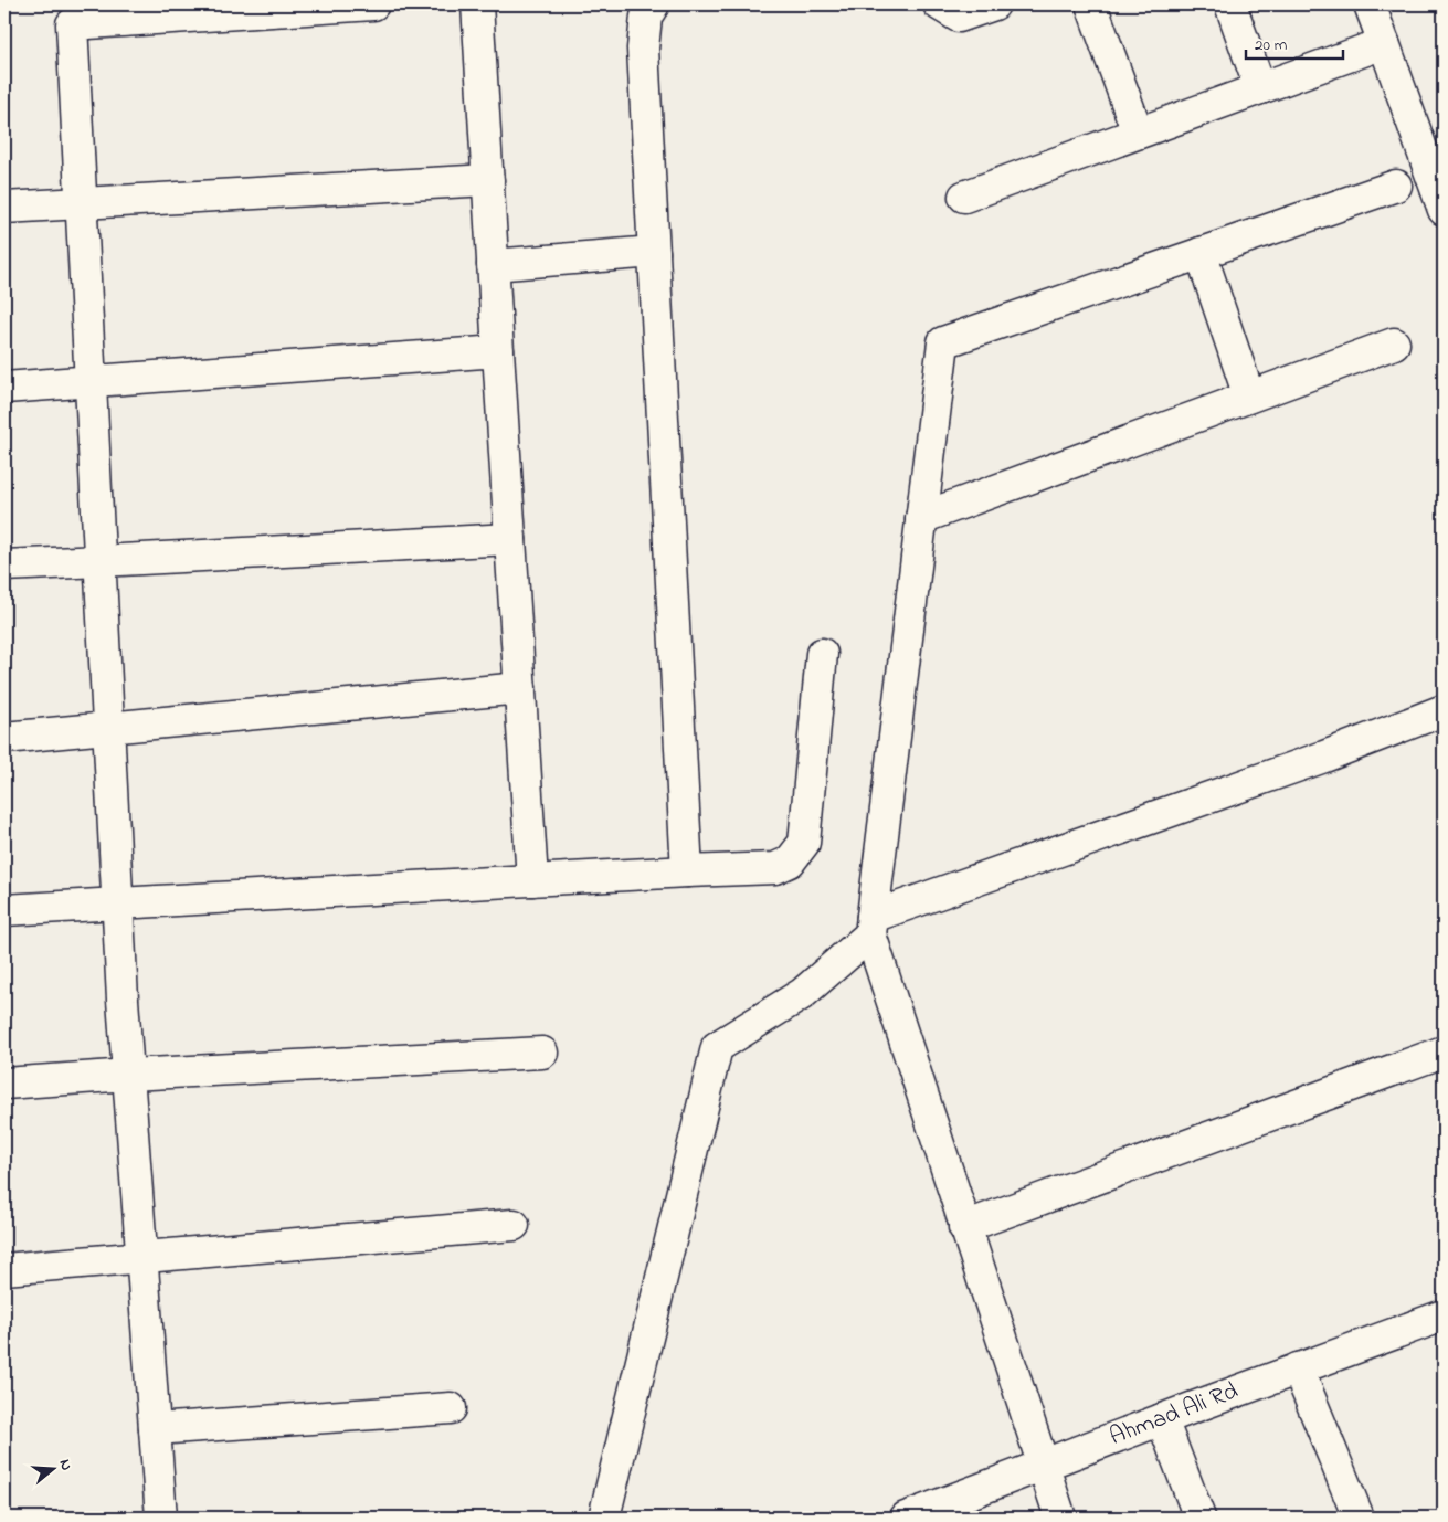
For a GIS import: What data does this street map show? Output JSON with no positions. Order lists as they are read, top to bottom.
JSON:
{
  "streets": {
    "street": ["Ahmad Ali Rd"]
  },
  "scale_bar": "20 m",
  "north": "right"
}
